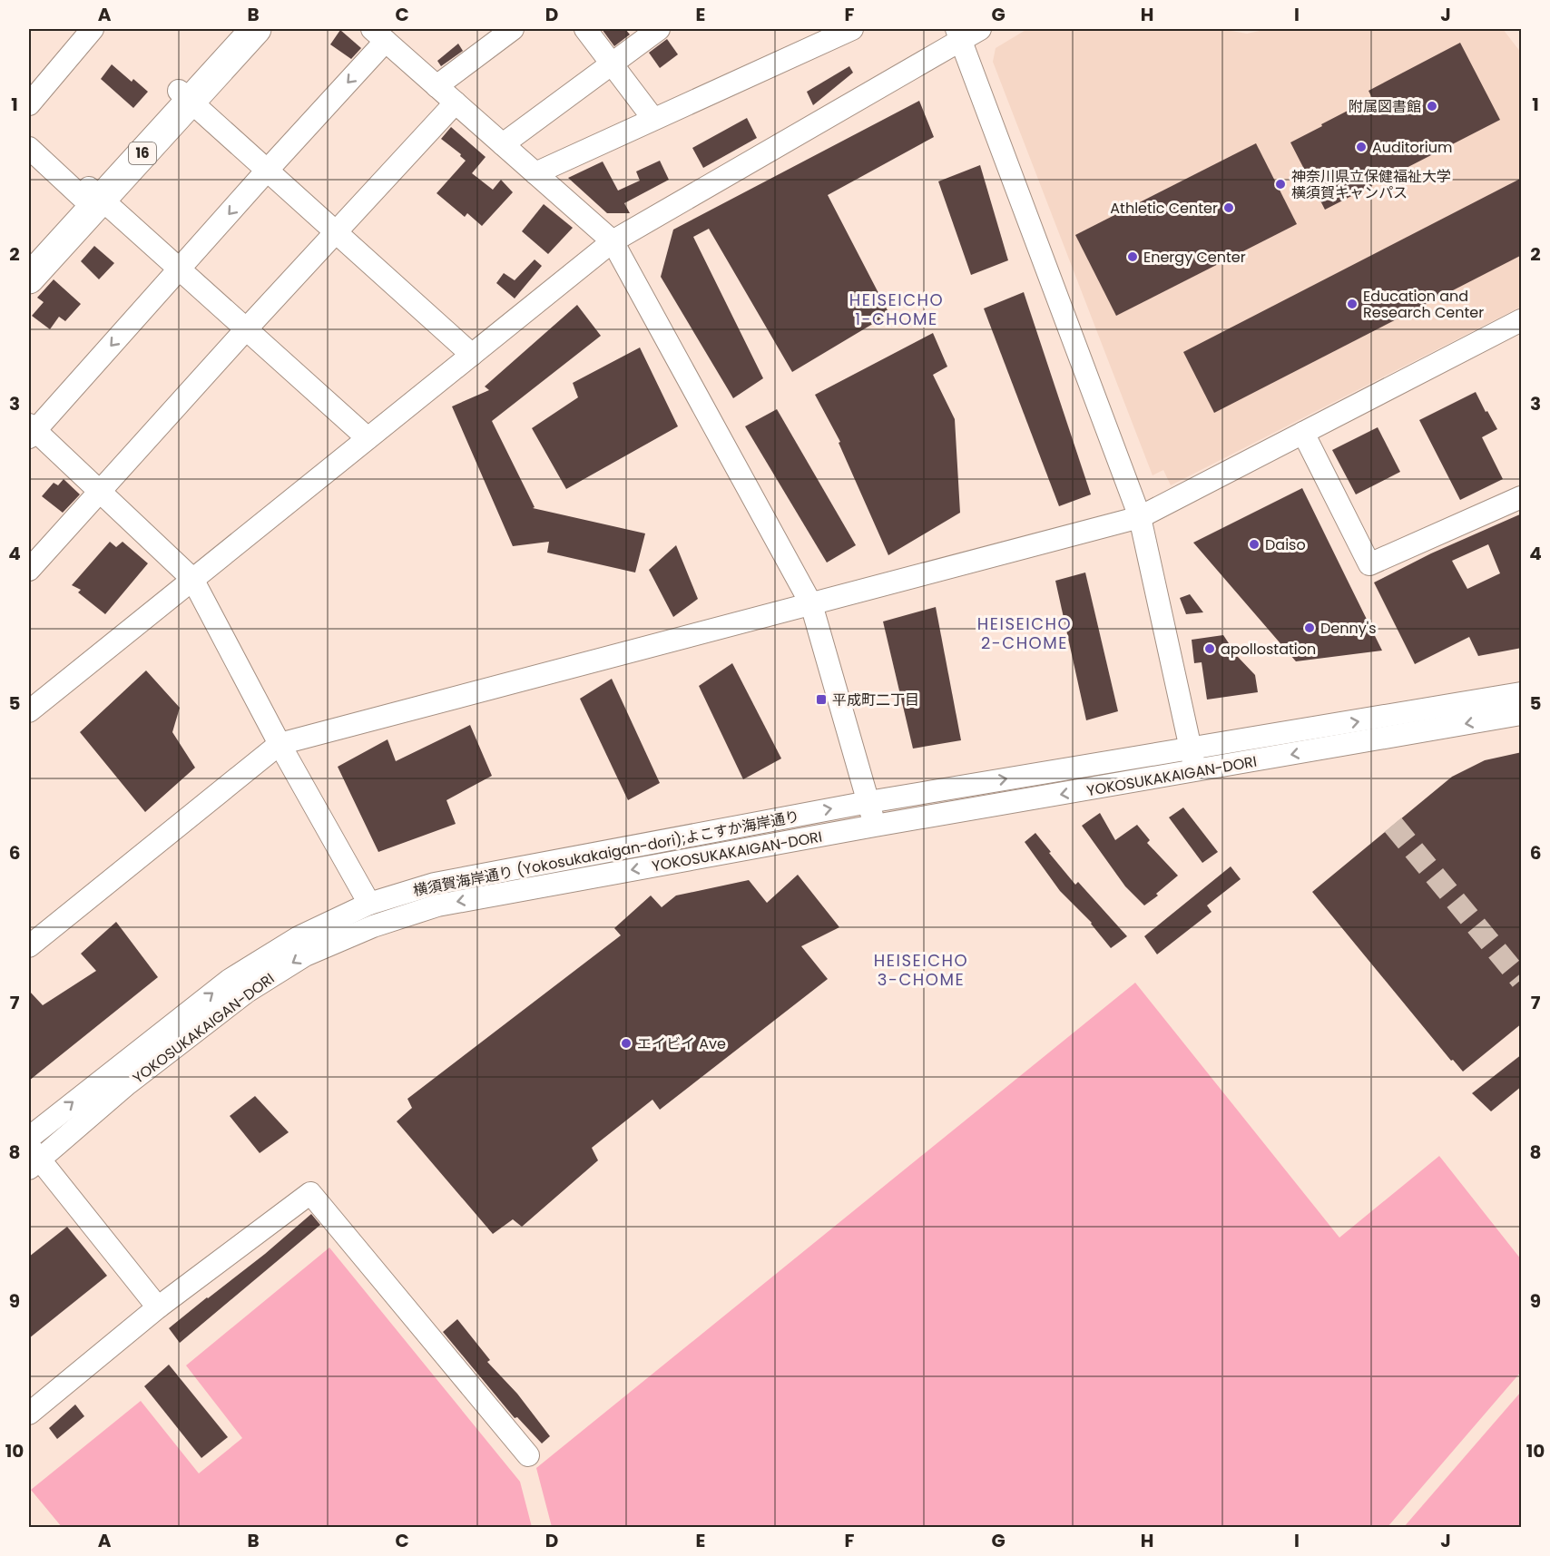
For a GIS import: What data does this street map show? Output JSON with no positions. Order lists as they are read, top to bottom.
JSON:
{
  "streets": {
    "highway": ["16"],
    "street": ["YOKOSUKAKAIGAN-DORI", "横須賀海岸通り (Yokosukakaigan-dori);よこすか海岸通り"]
  },
  "crossings": [
    ["YOKOSUKAKAIGAN-DORI", "横須賀海岸通り (Yokosukakaigan-dori);よこすか海岸通り"]
  ],
  "districts": ["HEISEICHO 1-CHOME", "HEISEICHO 2-CHOME", "HEISEICHO 3-CHOME"],
  "places": {
    "other": [
      "附属図書館",
      "Auditorium",
      "神奈川県立保健福祉大学 横須賀キャンパス",
      "Athletic Center",
      "Energy Center",
      "Education and Research Center",
      "Daiso",
      "Denny's",
      "apollostation",
      "エイビイ Ave"
    ],
    "transit": ["平成町二丁目"]
  },
  "grid": {
    "columns": [
      "A",
      "B",
      "C",
      "D",
      "E",
      "F",
      "G",
      "H",
      "I",
      "J"
    ],
    "rows": [
      "1",
      "2",
      "3",
      "4",
      "5",
      "6",
      "7",
      "8",
      "9",
      "10"
    ]
  }
}
